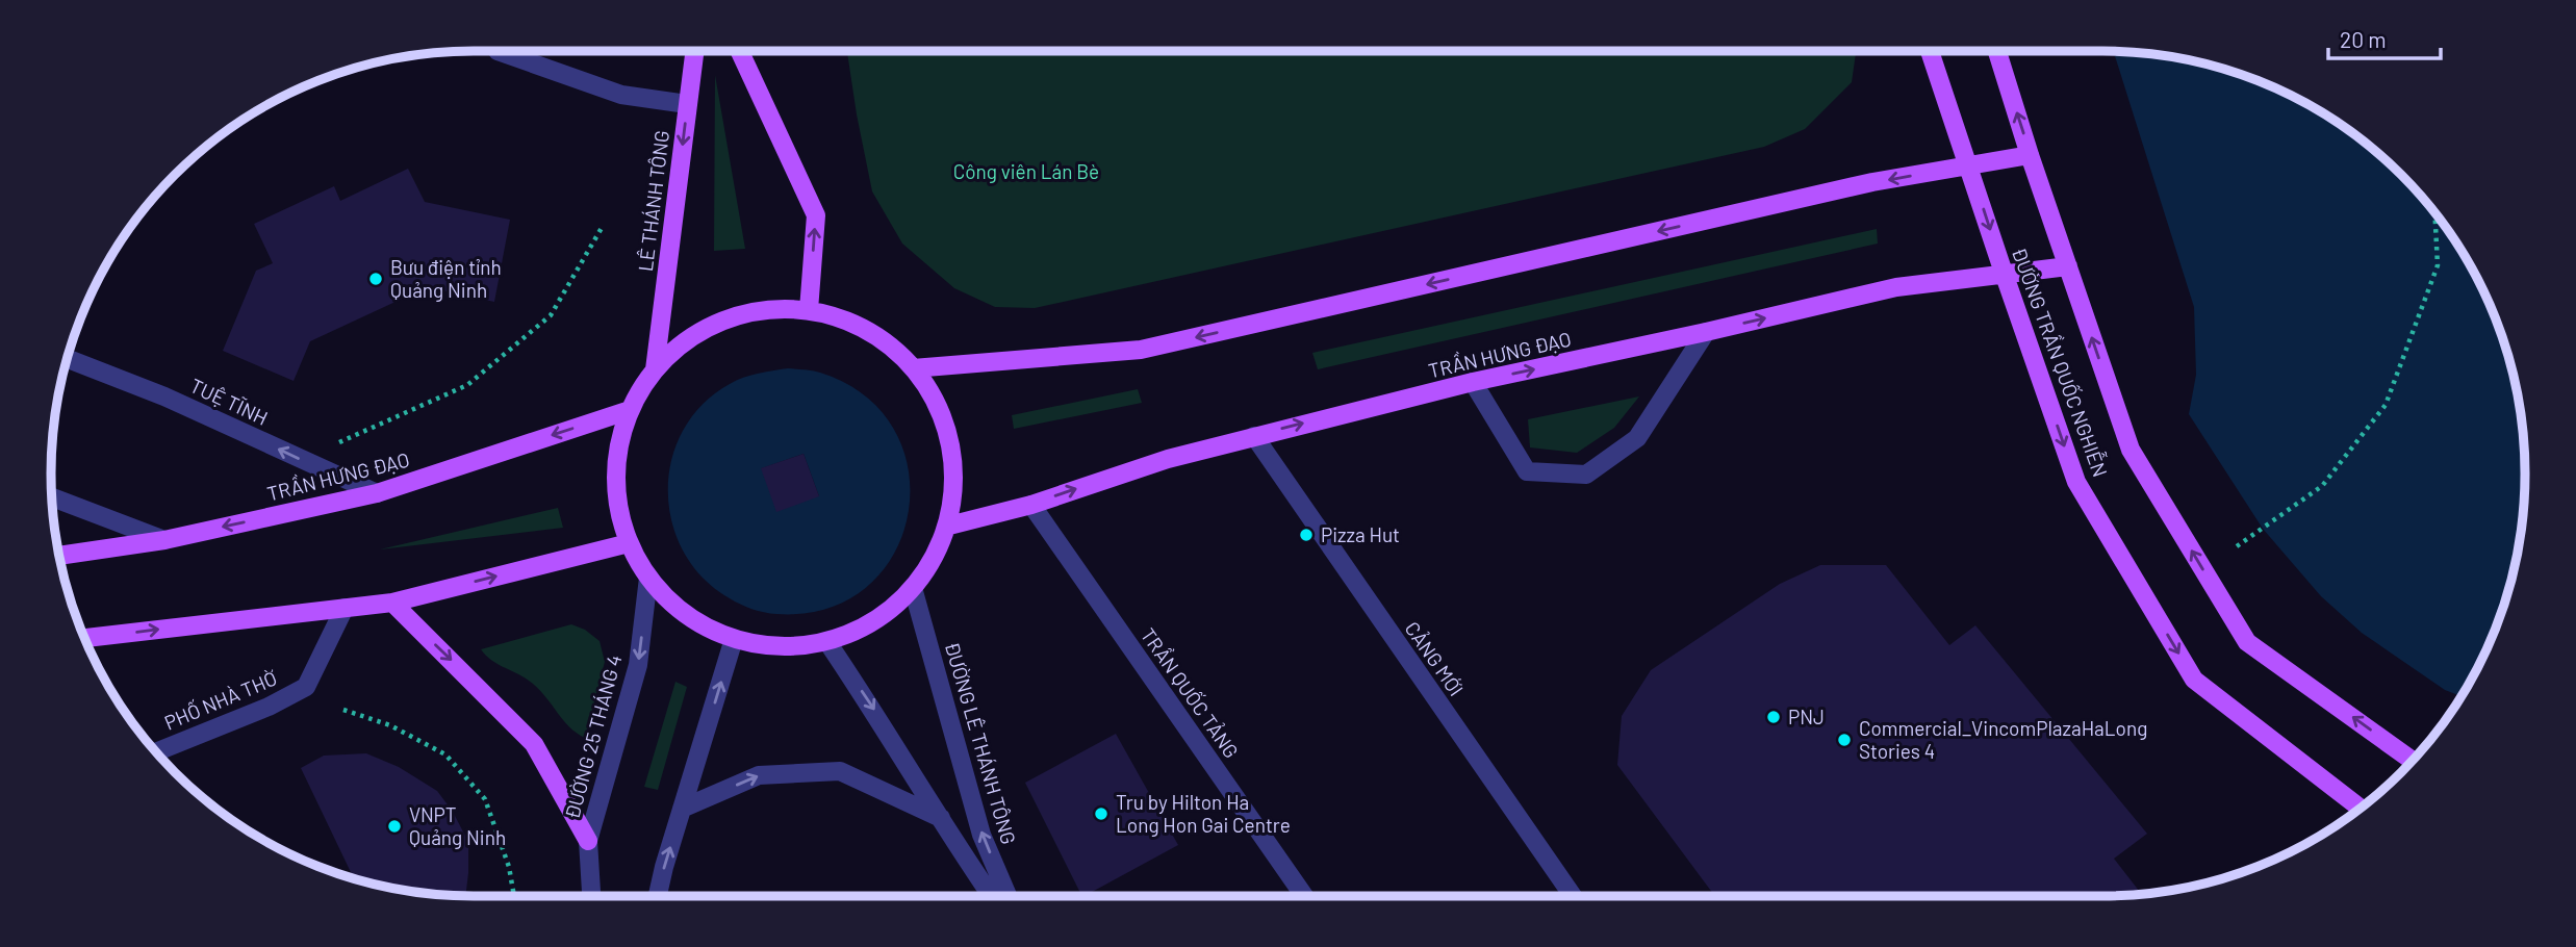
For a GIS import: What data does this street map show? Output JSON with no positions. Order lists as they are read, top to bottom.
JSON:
{
  "streets": {
    "main road": ["LÊ THÁNH TÔNG", "TRẦN HƯNG ĐẠO", "ĐƯỜNG TRẦN QUỐC NGHIỄN"],
    "street": [
      "TUỆ TĨNH",
      "CẢNG MỚI",
      "TRẦN QUỐC TẢNG",
      "PHỐ NHÀ THỜ",
      "ĐƯỜNG 25 THÁNG 4",
      "ĐƯỜNG LÊ THÁNH TÔNG"
    ]
  },
  "crossings": [
    ["TRẦN HƯNG ĐẠO", "ĐƯỜNG TRẦN QUỐC NGHIỄN"],
    ["TRẦN HƯNG ĐẠO", "TUỆ TĨNH"],
    ["TRẦN HƯNG ĐẠO", "CẢNG MỚI"],
    ["TRẦN HƯNG ĐẠO", "TRẦN QUỐC TẢNG"]
  ],
  "parks": ["Công viên Lán Bè"],
  "places": [
    "Bưu điện tỉnh Quảng Ninh",
    "Pizza Hut",
    "PNJ",
    "Commercial_VincomPlazaHaLong Stories 4",
    "Tru by Hilton Ha Long Hon Gai Centre",
    "VNPT Quảng Ninh"
  ],
  "scale_bar": "20 m"
}
